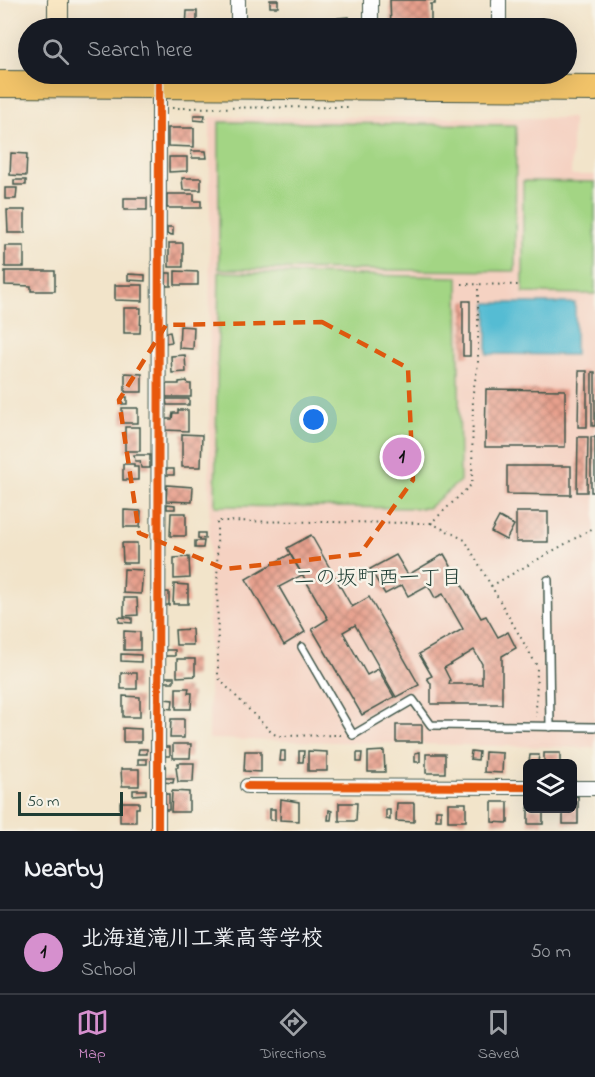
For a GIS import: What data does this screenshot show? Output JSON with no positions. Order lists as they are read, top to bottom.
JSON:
{
  "districts": ["二の坂町西一丁目"],
  "scale_bar": "50 m",
  "page": {
    "search": "Search here",
    "pins": "1",
    "scale": "50 m",
    "heading": "Nearby",
    "list": [
      {
        "mark": "1",
        "name": "北海道滝川工業高等学校",
        "note": "School",
        "value": "50 m"
      }
    ],
    "nav": ["Map", "Directions", "Saved"]
  }
}
